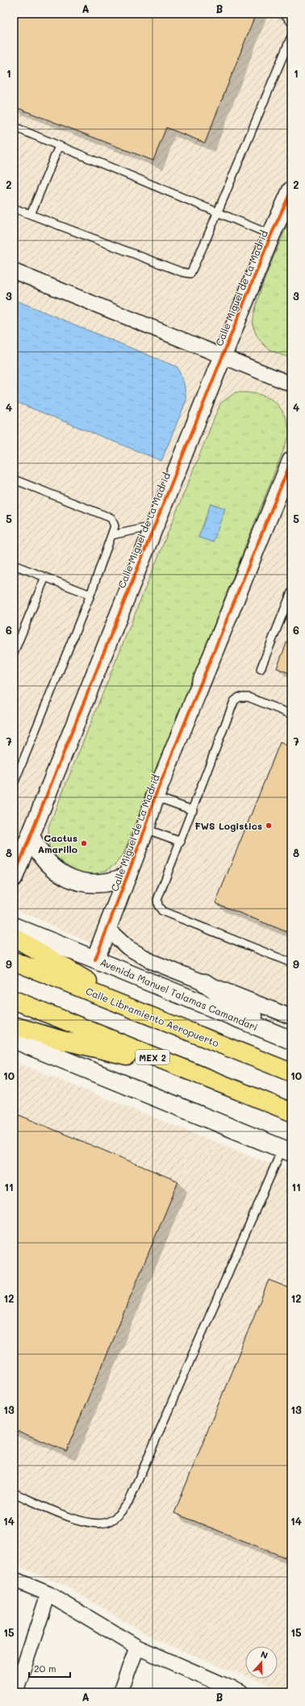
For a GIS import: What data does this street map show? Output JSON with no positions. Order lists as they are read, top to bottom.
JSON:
{
  "streets": {
    "highway": ["Calle Libramiento Aeropuerto", "MEX 2"],
    "street": ["Calle Miguel de La Madrid", "Avenida Manuel Talamas Camandari"]
  },
  "crossings": [
    ["Calle Miguel de La Madrid", "Avenida Manuel Talamas Camandari"]
  ],
  "places": ["FWS Logistics", "Cactus Amarillo"],
  "scale_bar": "20 m",
  "north": "top",
  "grid": {
    "columns": ["A", "B"],
    "rows": [
      "1",
      "2",
      "3",
      "4",
      "5",
      "6",
      "7",
      "8",
      "9",
      "10",
      "11",
      "12",
      "13",
      "14",
      "15"
    ]
  }
}
